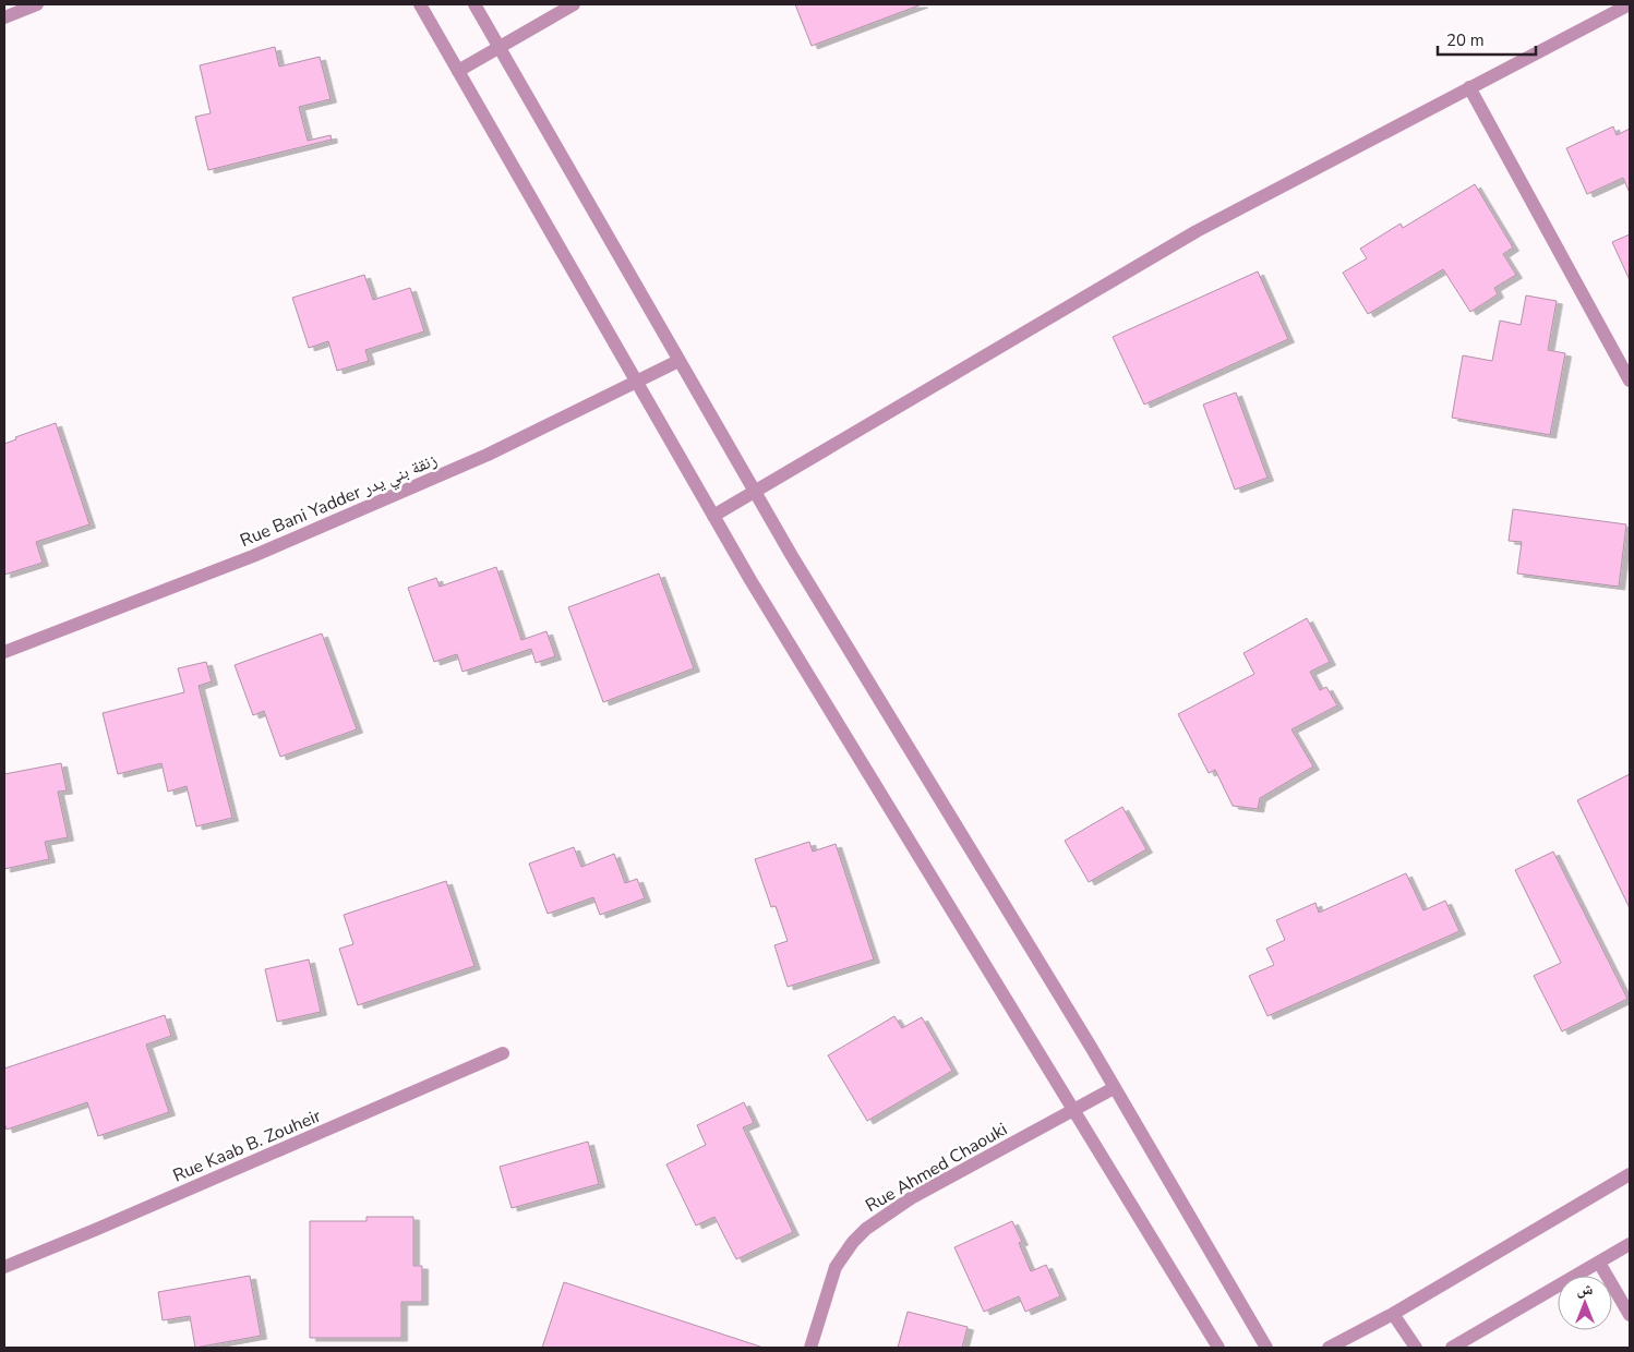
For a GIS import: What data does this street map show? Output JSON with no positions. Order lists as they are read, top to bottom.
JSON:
{
  "streets": {
    "street": ["Rue Bani Yadder زنقة بني يدر", "Rue Kaab B. Zouheir", "Rue Ahmed Chaouki"]
  },
  "scale_bar": "20 m",
  "north": "top"
}
